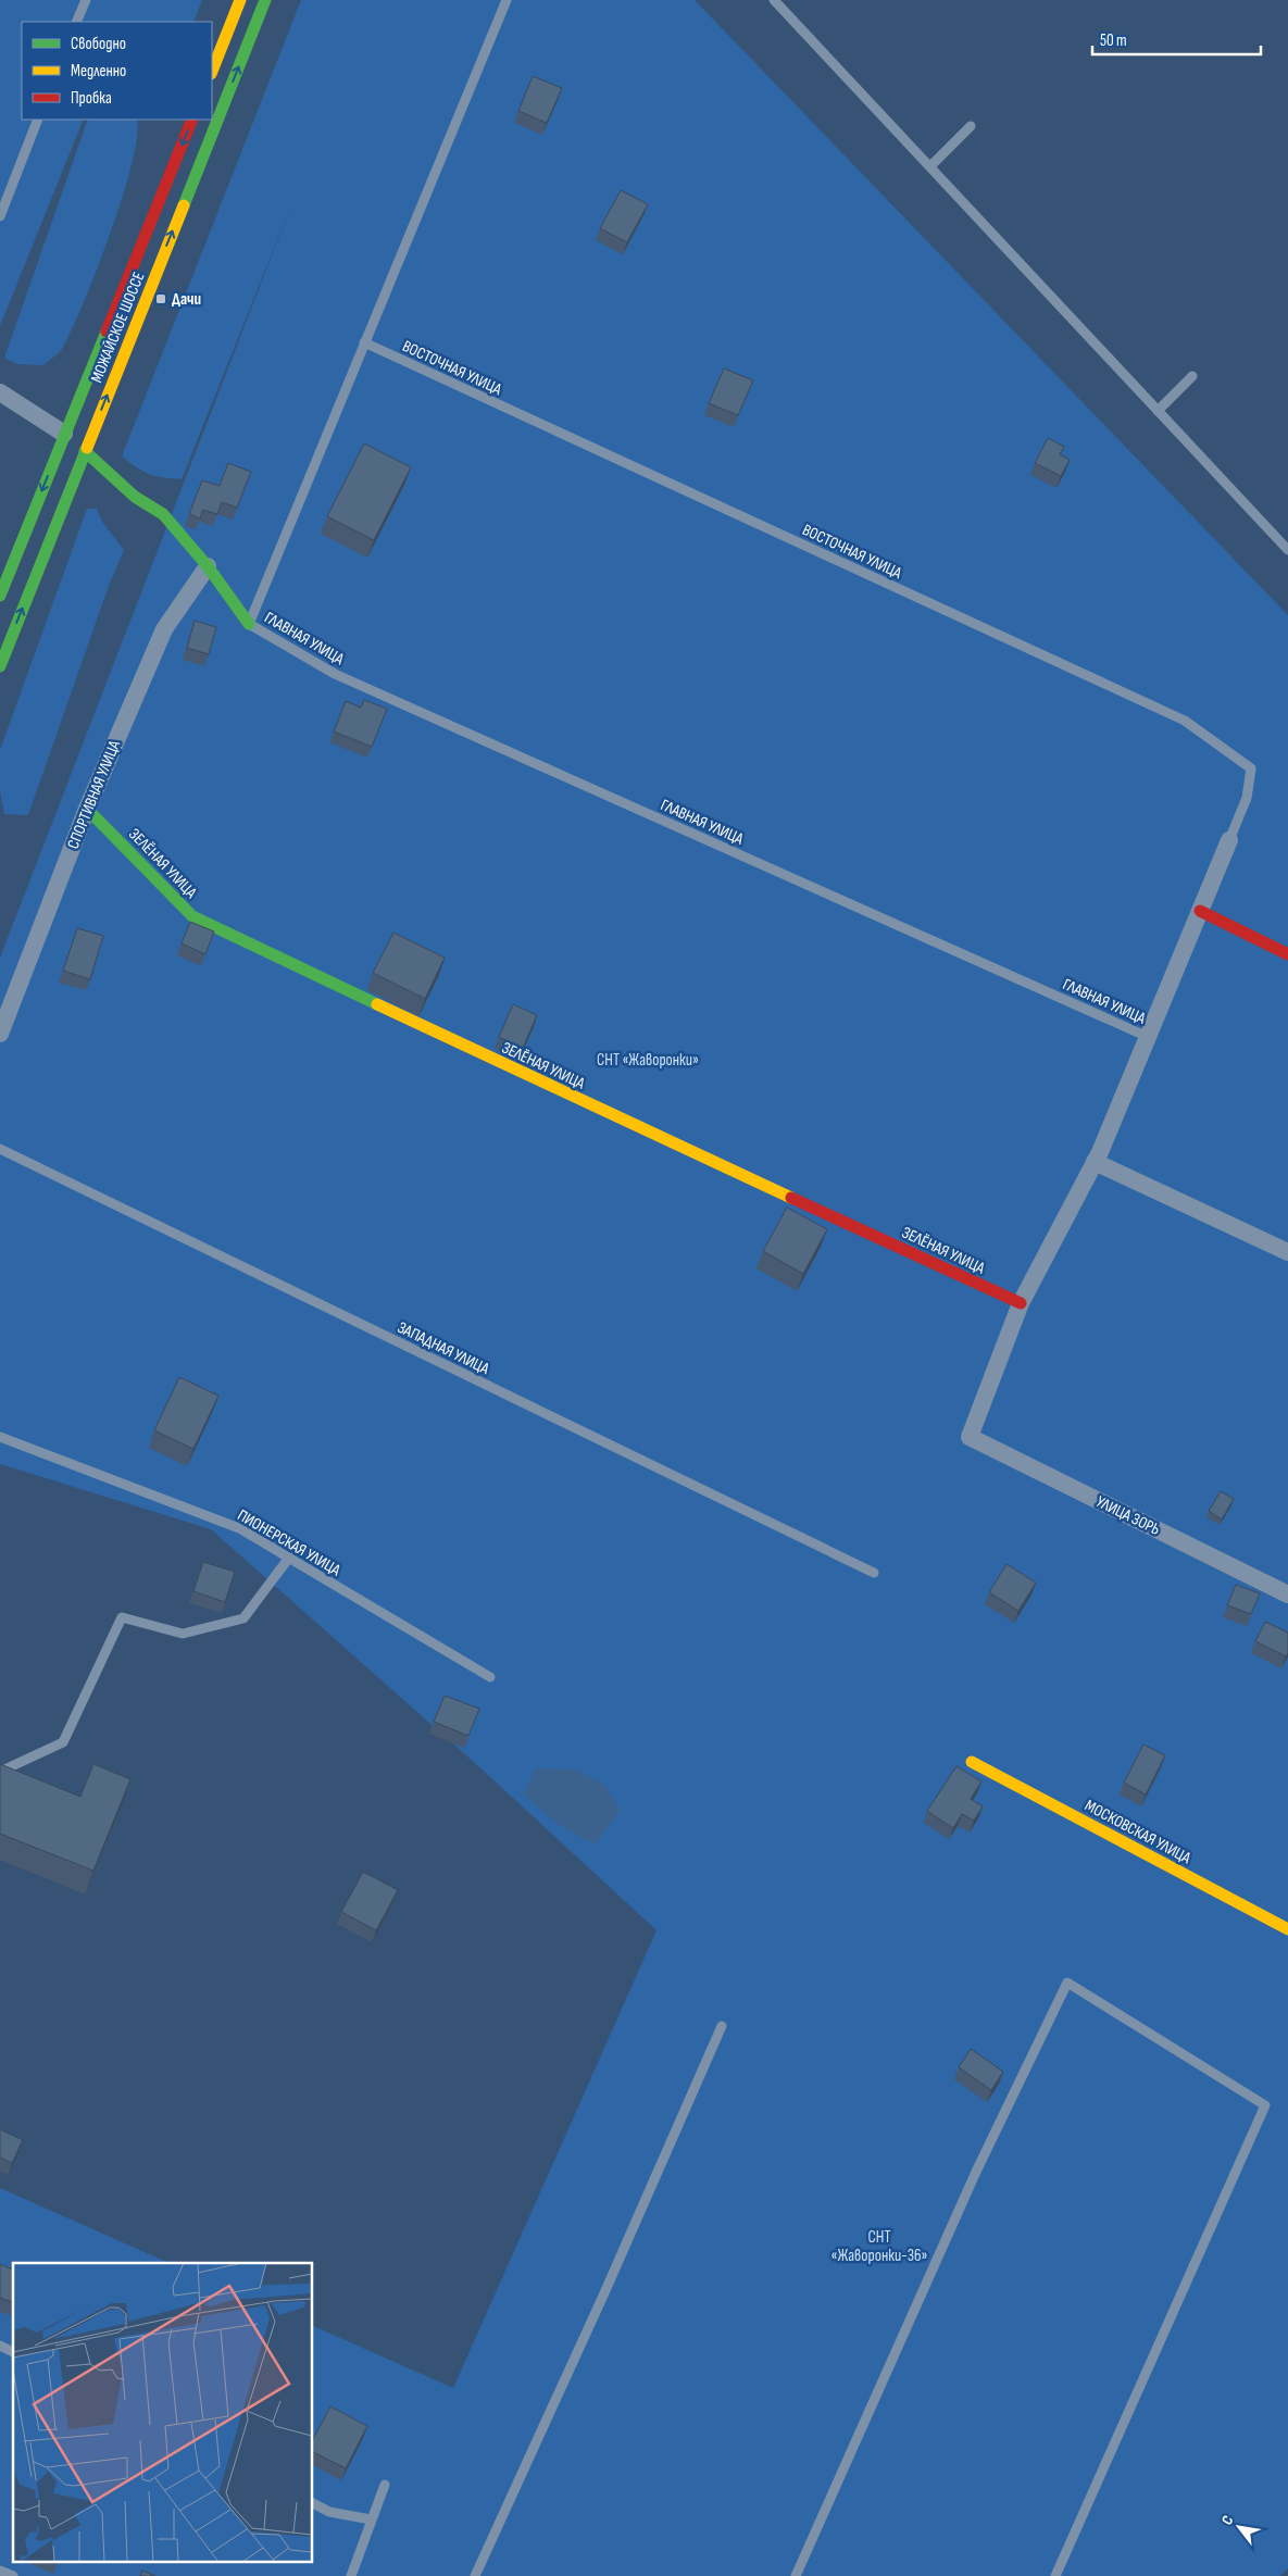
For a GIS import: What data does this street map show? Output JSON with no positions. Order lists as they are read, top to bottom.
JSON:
{
  "streets": {
    "street": [
      "МОЖАЙСКОЕ ШОССЕ",
      "СПОРТИВНАЯ УЛИЦА",
      "ЗЕЛЁНАЯ УЛИЦА",
      "УЛИЦА ЗОРЬ",
      "МОСКОВСКАЯ УЛИЦА"
    ],
    "lane": [
      "ВОСТОЧНАЯ УЛИЦА",
      "ГЛАВНАЯ УЛИЦА",
      "ЗАПАДНАЯ УЛИЦА",
      "ПИОНЕРСКАЯ УЛИЦА"
    ]
  },
  "crossings": [
    ["СПОРТИВНАЯ УЛИЦА", "ЗЕЛЁНАЯ УЛИЦА"],
    ["ЗЕЛЁНАЯ УЛИЦА", "УЛИЦА ЗОРЬ"]
  ],
  "parks": ["СНТ «Жаворонки»", "СНТ «Жаворонки-36»"],
  "places": {
    "transit": ["Дачи"]
  },
  "legend": ["Свободно", "Медленно", "Пробка"],
  "scale_bar": "50 m",
  "north": "top left"
}
